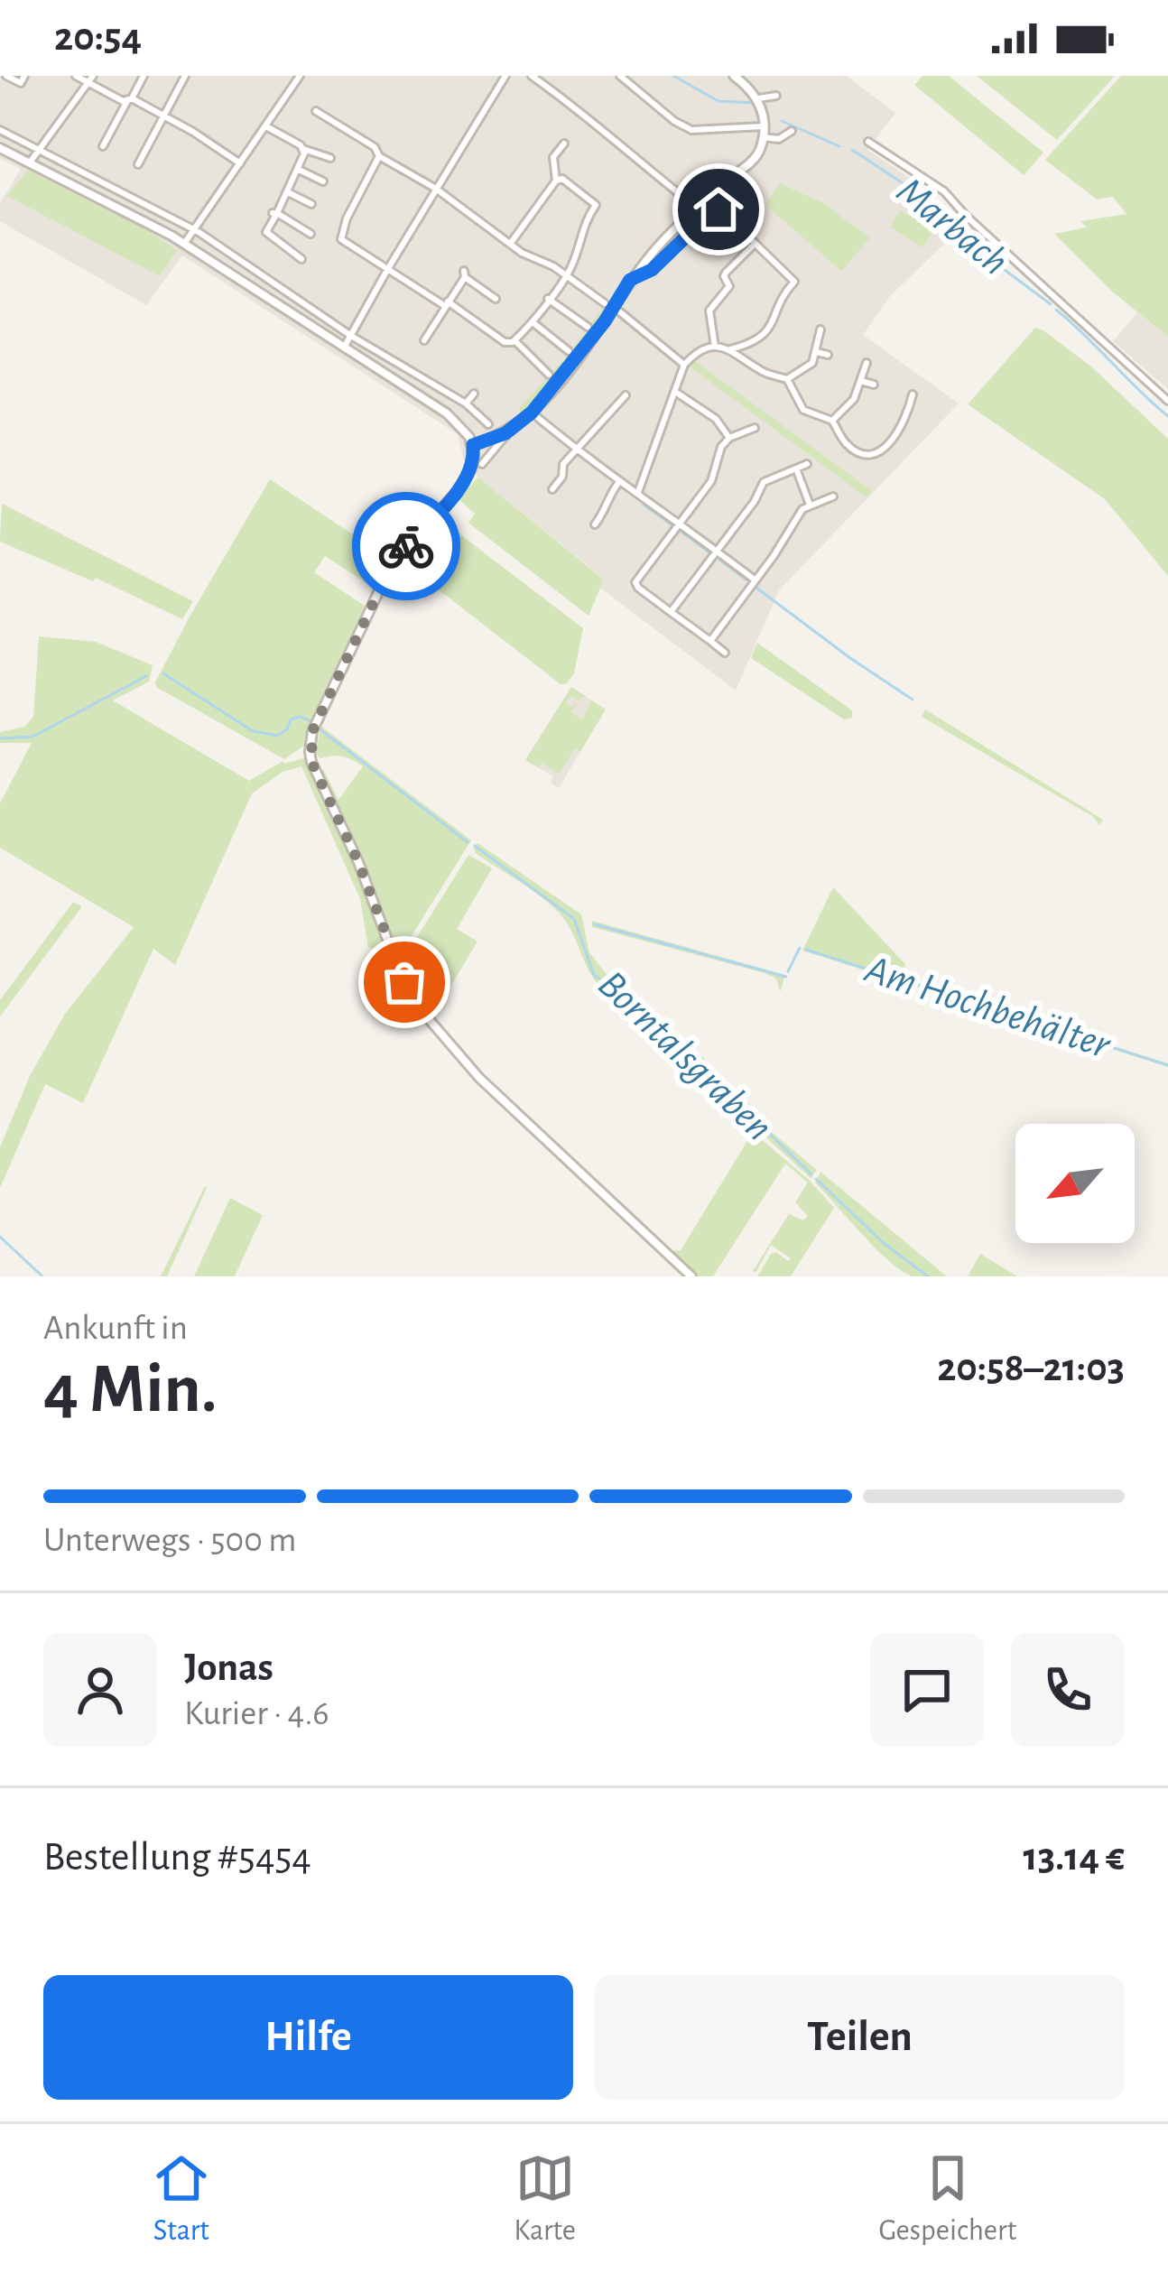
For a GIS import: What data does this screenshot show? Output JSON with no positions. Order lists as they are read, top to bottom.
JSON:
{
  "water": ["Marbach", "Am Hochbehälter", "Borntalsgraben"],
  "north": "bottom left",
  "page": {
    "status": "20:54",
    "heading": ["4 Min.", "Ankunft in", "20:58–21:03"],
    "panel": [
      "Jonas",
      "Kurier · 4.6",
      "Bestellung #5454",
      "13.14 €"
    ],
    "bar": "Unterwegs · 500 m",
    "buttons": ["Hilfe", "Teilen"],
    "tabs": ["Start", "Karte", "Gespeichert"]
  }
}
